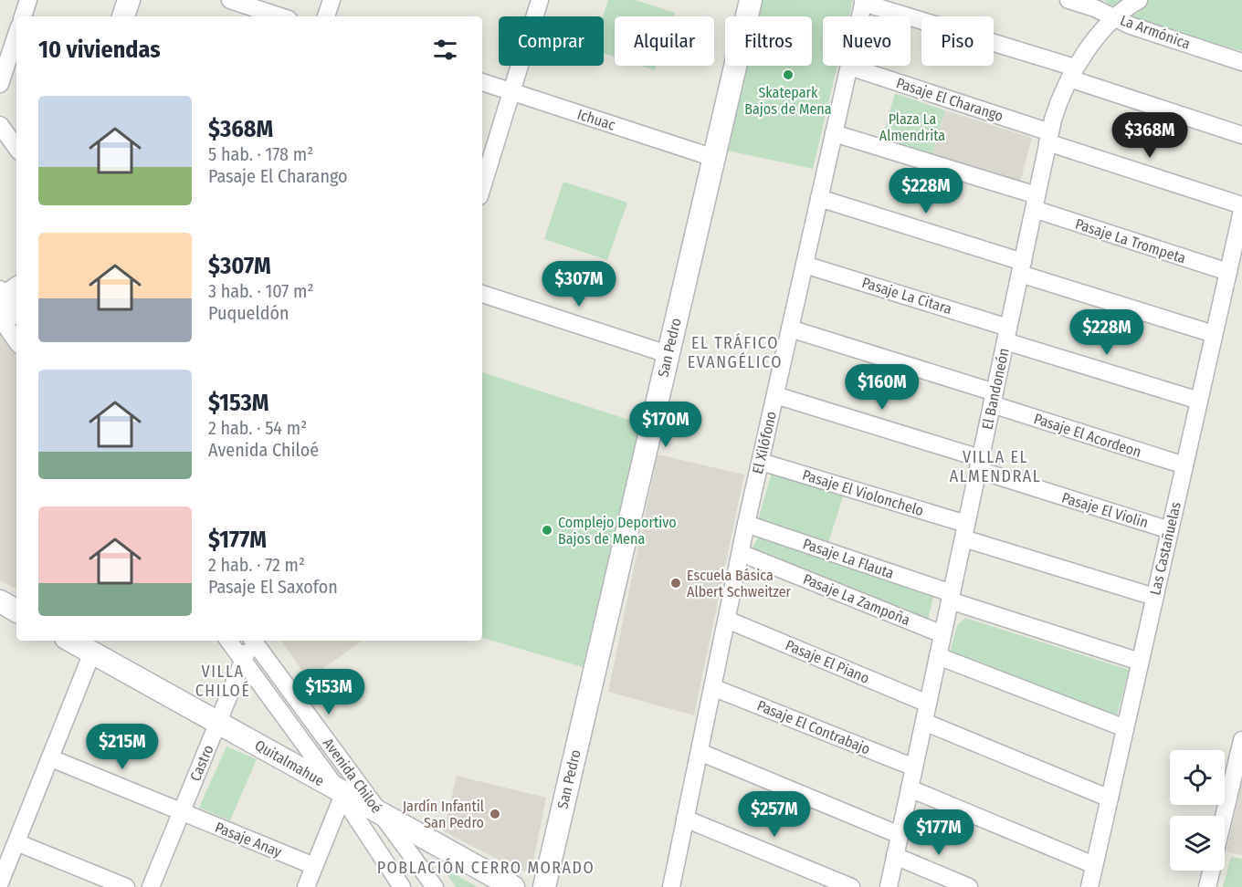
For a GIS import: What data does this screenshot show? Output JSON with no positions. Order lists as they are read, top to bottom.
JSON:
{
  "streets": {
    "street": [
      "La Armónica",
      "Pasaje El Charango",
      "Ichuac",
      "Pasaje La Trompeta",
      "Pasaje La Citara",
      "San Pedro",
      "El Bandoneón",
      "Pasaje El Acordeon",
      "El Xilófono",
      "Pasaje El Violonchelo",
      "Pasaje El Violin",
      "Las Castañuelas",
      "Pasaje La Flauta",
      "Pasaje La Zampoña",
      "Pasaje El Piano",
      "Pasaje El Contrabajo",
      "Castro",
      "Quitalmahue",
      "Avenida Chiloé",
      "Pasaje Anay"
    ]
  },
  "crossings": [
    ["La Armónica", "El Bandoneón"],
    ["Pasaje El Charango", "El Bandoneón"],
    ["Pasaje El Charango", "El Xilófono"],
    ["Ichuac", "San Pedro"],
    ["Pasaje La Trompeta", "El Bandoneón"],
    ["Pasaje La Trompeta", "El Xilófono"],
    ["Pasaje La Trompeta", "Las Castañuelas"],
    ["Pasaje La Citara", "El Bandoneón"],
    ["Pasaje La Citara", "El Xilófono"],
    ["Pasaje La Citara", "Las Castañuelas"],
    ["El Bandoneón", "Pasaje El Acordeon"],
    ["El Bandoneón", "Pasaje El Violonchelo"],
    ["El Bandoneón", "Pasaje El Violin"],
    ["El Bandoneón", "Pasaje La Flauta"],
    ["El Bandoneón", "Pasaje La Zampoña"],
    ["El Bandoneón", "Pasaje El Piano"],
    ["El Bandoneón", "Pasaje El Contrabajo"],
    ["Pasaje El Acordeon", "El Xilófono"],
    ["Pasaje El Acordeon", "Las Castañuelas"],
    ["El Xilófono", "Pasaje El Violonchelo"],
    ["El Xilófono", "Pasaje El Violin"],
    ["El Xilófono", "Pasaje La Flauta"],
    ["El Xilófono", "Pasaje La Zampoña"],
    ["El Xilófono", "Pasaje El Piano"],
    ["El Xilófono", "Pasaje El Contrabajo"],
    ["Pasaje El Violonchelo", "Las Castañuelas"],
    ["Pasaje El Violin", "Las Castañuelas"],
    ["Las Castañuelas", "Pasaje La Flauta"],
    ["Castro", "Quitalmahue"],
    ["Castro", "Avenida Chiloé"],
    ["Castro", "Pasaje Anay"],
    ["Quitalmahue", "Avenida Chiloé"]
  ],
  "districts": [
    "EL TRÁFICO EVANGÉLICO",
    "VILLA EL ALMENDRAL",
    "VILLA CHILOÉ",
    "POBLACIÓN CERRO MORADO"
  ],
  "parks": ["Plaza La Almendrita"],
  "places": [
    "Skatepark Bajos de Mena",
    "Complejo Deportivo Bajos de Mena",
    "Escuela Básica Albert Schweitzer",
    "Jardín Infantil San Pedro"
  ],
  "page": {
    "chip": [
      "Comprar",
      "Alquilar",
      "Filtros",
      "Nuevo",
      "Piso"
    ],
    "heading": "10 viviendas",
    "list": [
      {
        "name": "$368M",
        "note": "5 hab. · 178 m² · Pasaje El Charango"
      },
      {
        "name": "$307M",
        "note": "3 hab. · 107 m² · Puqueldón"
      },
      {
        "name": "$153M",
        "note": "2 hab. · 54 m² · Avenida Chiloé"
      },
      {
        "name": "$177M",
        "note": "2 hab. · 72 m² · Pasaje El Saxofon"
      }
    ],
    "price": [
      "$368M",
      "$228M",
      "$307M",
      "$228M",
      "$160M",
      "$170M",
      "$153M",
      "$215M",
      "$257M",
      "$177M"
    ]
  }
}
